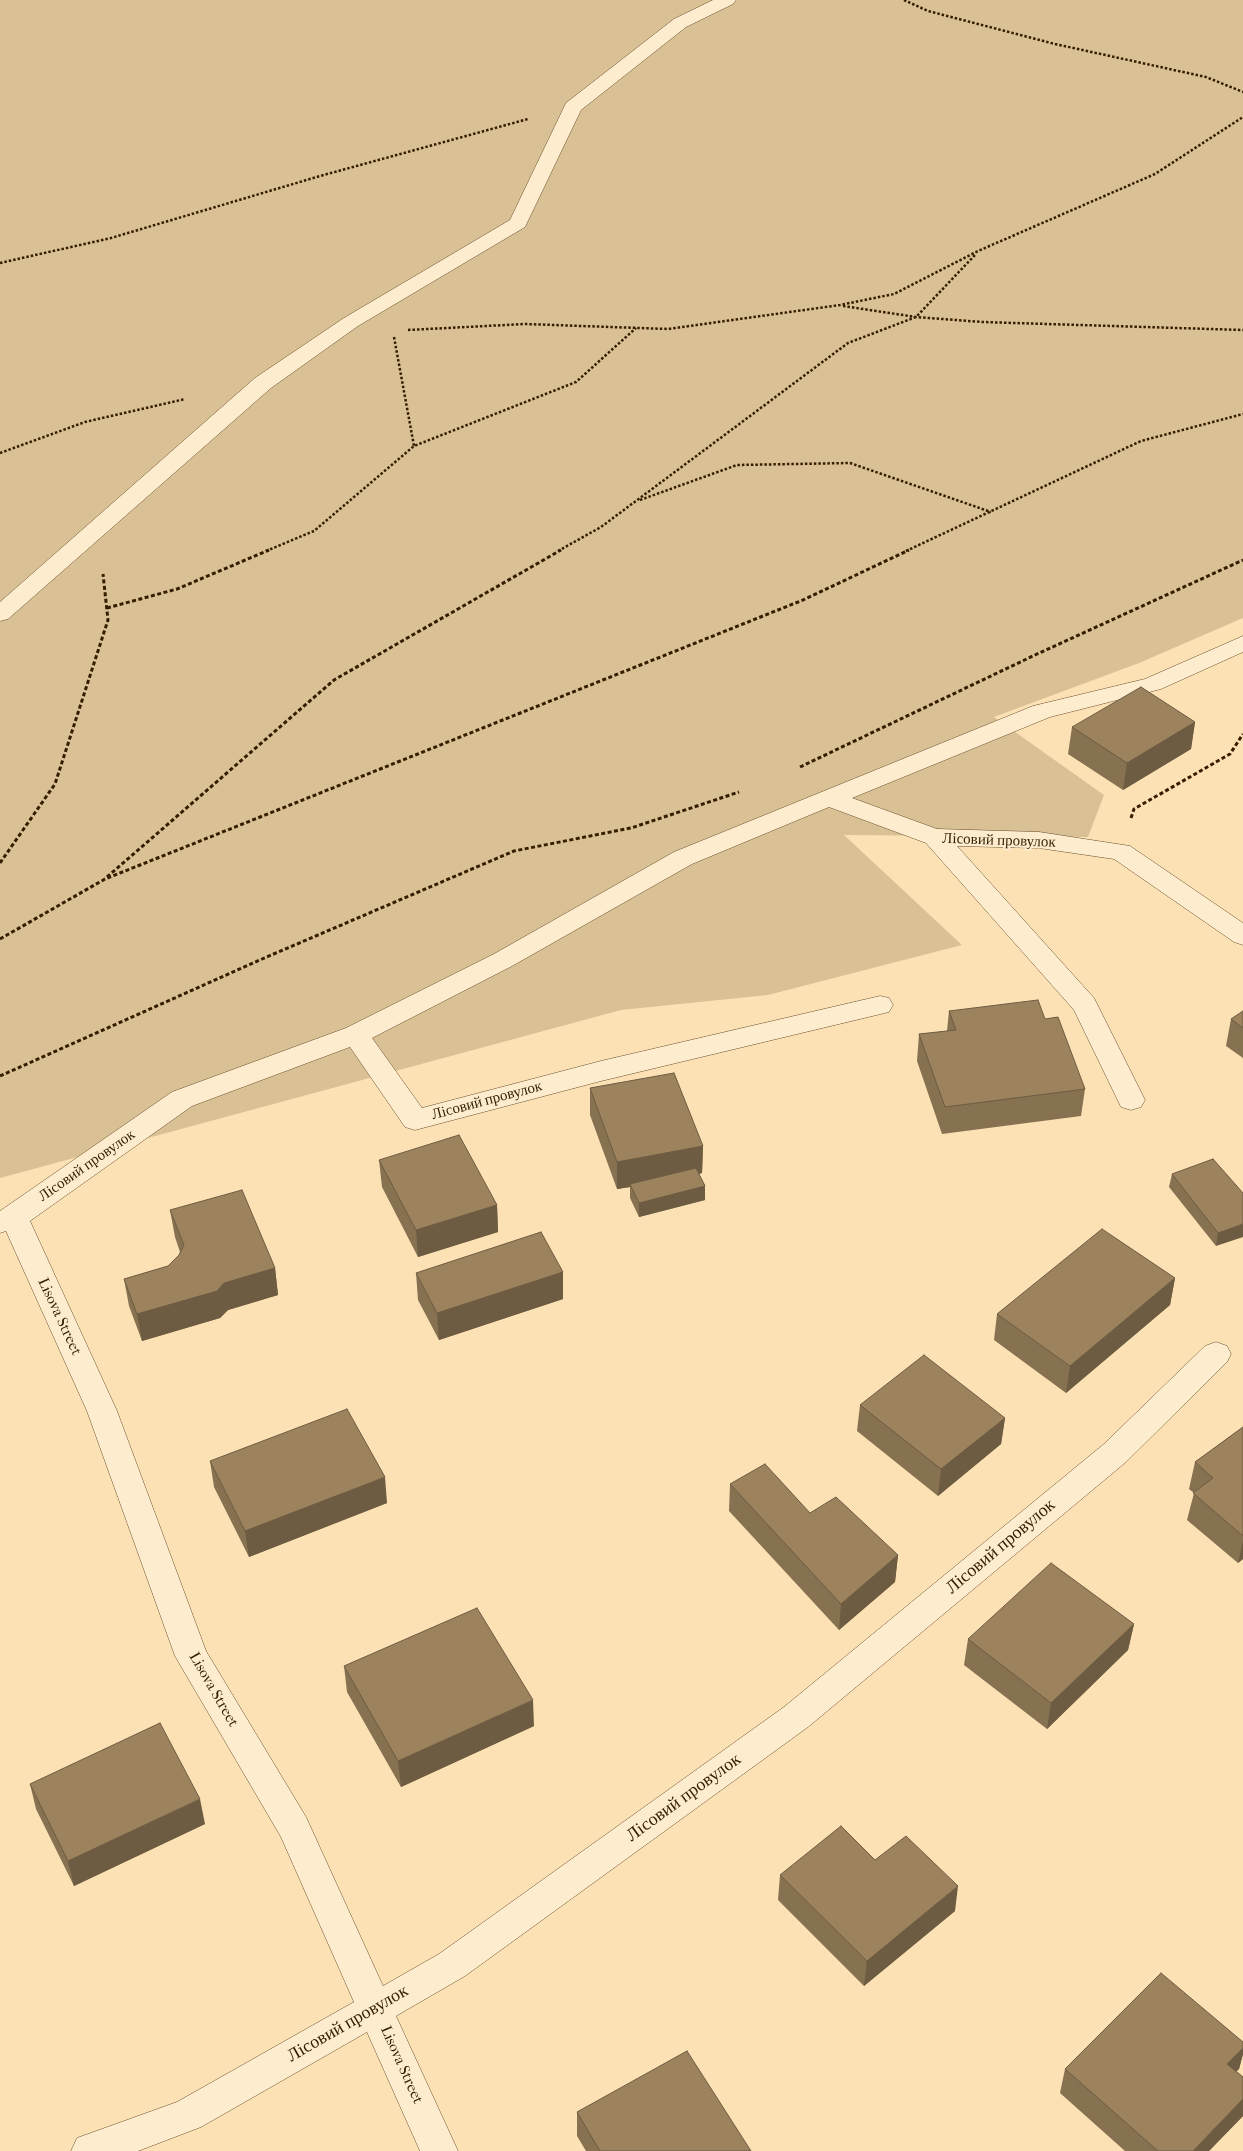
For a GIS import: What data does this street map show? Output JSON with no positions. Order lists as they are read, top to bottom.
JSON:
{
  "streets": {
    "street": ["Лісовий провулок", "Lisova Street"]
  },
  "crossings": [
    ["Лісовий провулок", "Lisova Street"]
  ]
}
